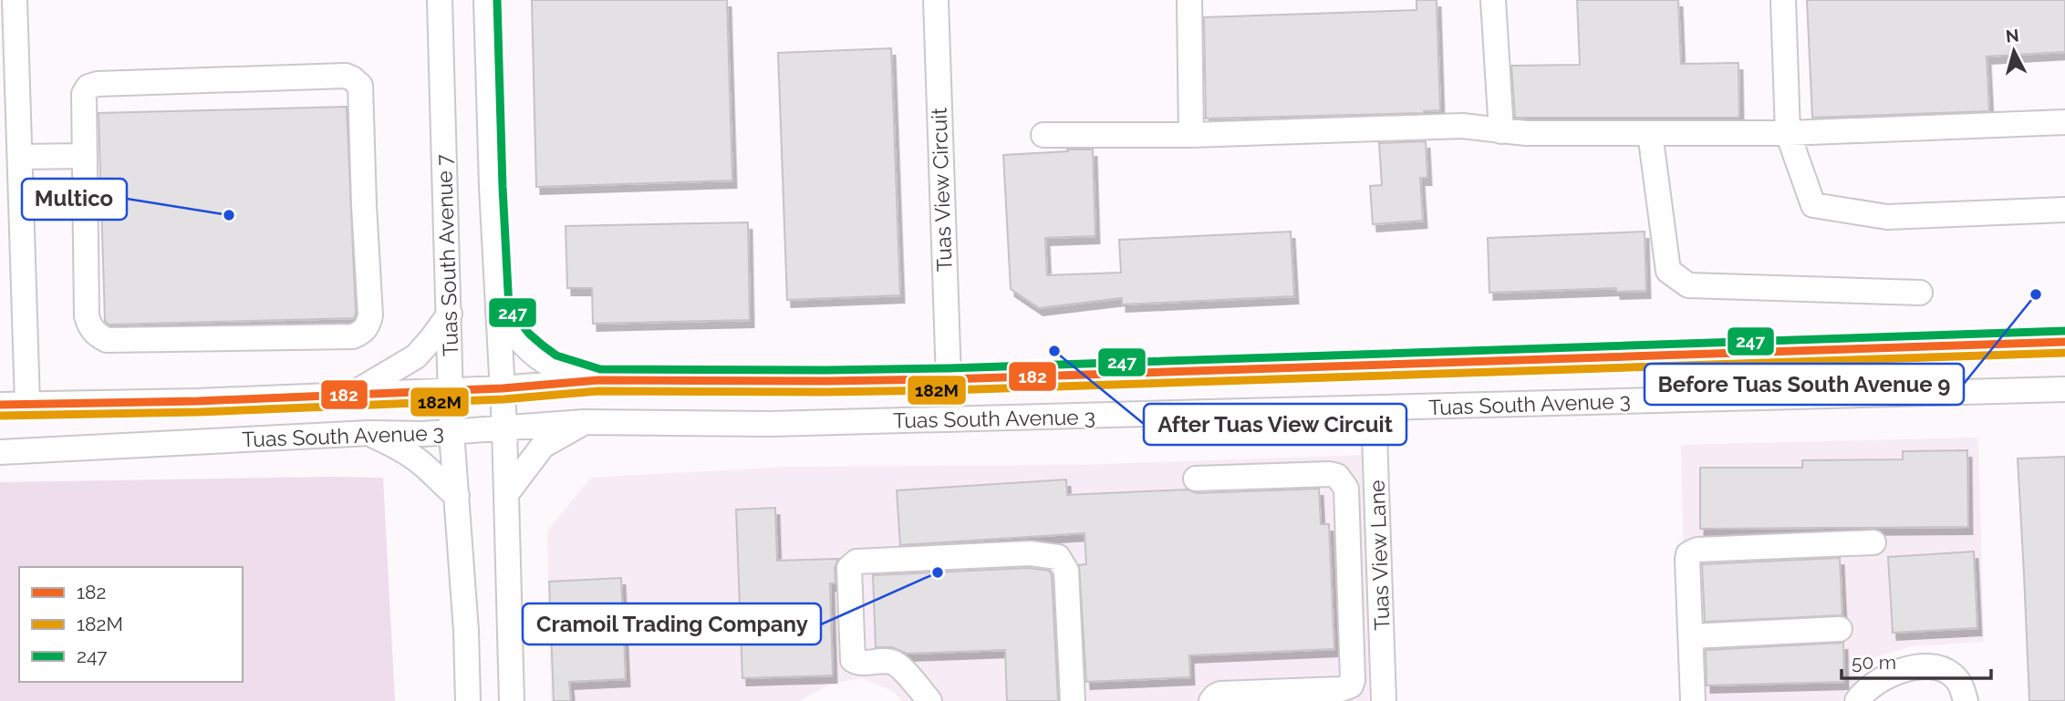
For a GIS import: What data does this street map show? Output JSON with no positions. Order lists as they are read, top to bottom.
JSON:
{
  "streets": {
    "street": [
      "Tuas View Circuit",
      "Tuas South Avenue 7",
      "Tuas South Avenue 3",
      "Tuas View Lane"
    ]
  },
  "crossings": [
    ["Tuas View Circuit", "Tuas South Avenue 3"],
    ["Tuas South Avenue 7", "Tuas South Avenue 3"],
    ["Tuas South Avenue 3", "Tuas View Lane"]
  ],
  "places": [
    "Multico",
    "Before Tuas South Avenue 9",
    "After Tuas View Circuit",
    "Cramoil Trading Company"
  ],
  "lines": ["transit line 247", "transit line 182", "transit line 182M"],
  "legend": ["182", "182M", "247"],
  "scale_bar": "50 m",
  "north": "top"
}
